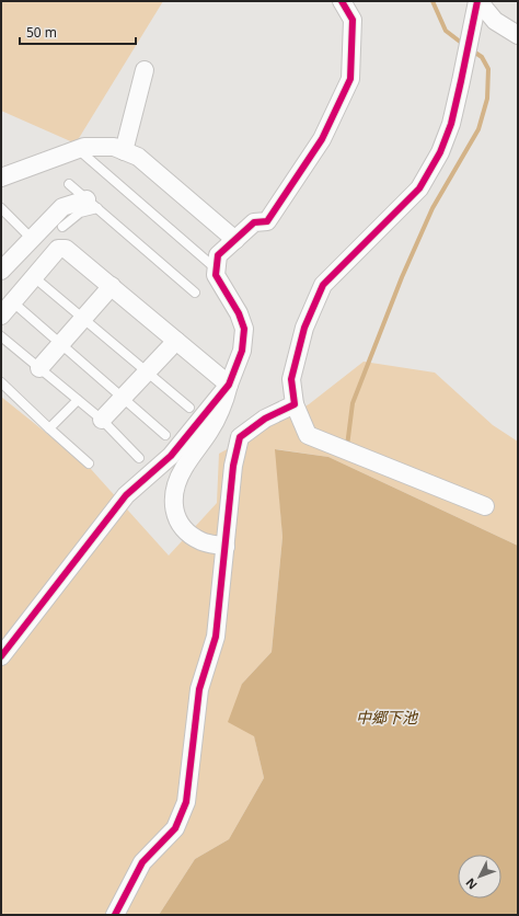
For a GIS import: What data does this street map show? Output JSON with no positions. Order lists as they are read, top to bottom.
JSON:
{
  "water": ["中郷下池"],
  "scale_bar": "50 m",
  "north": "bottom left"
}
